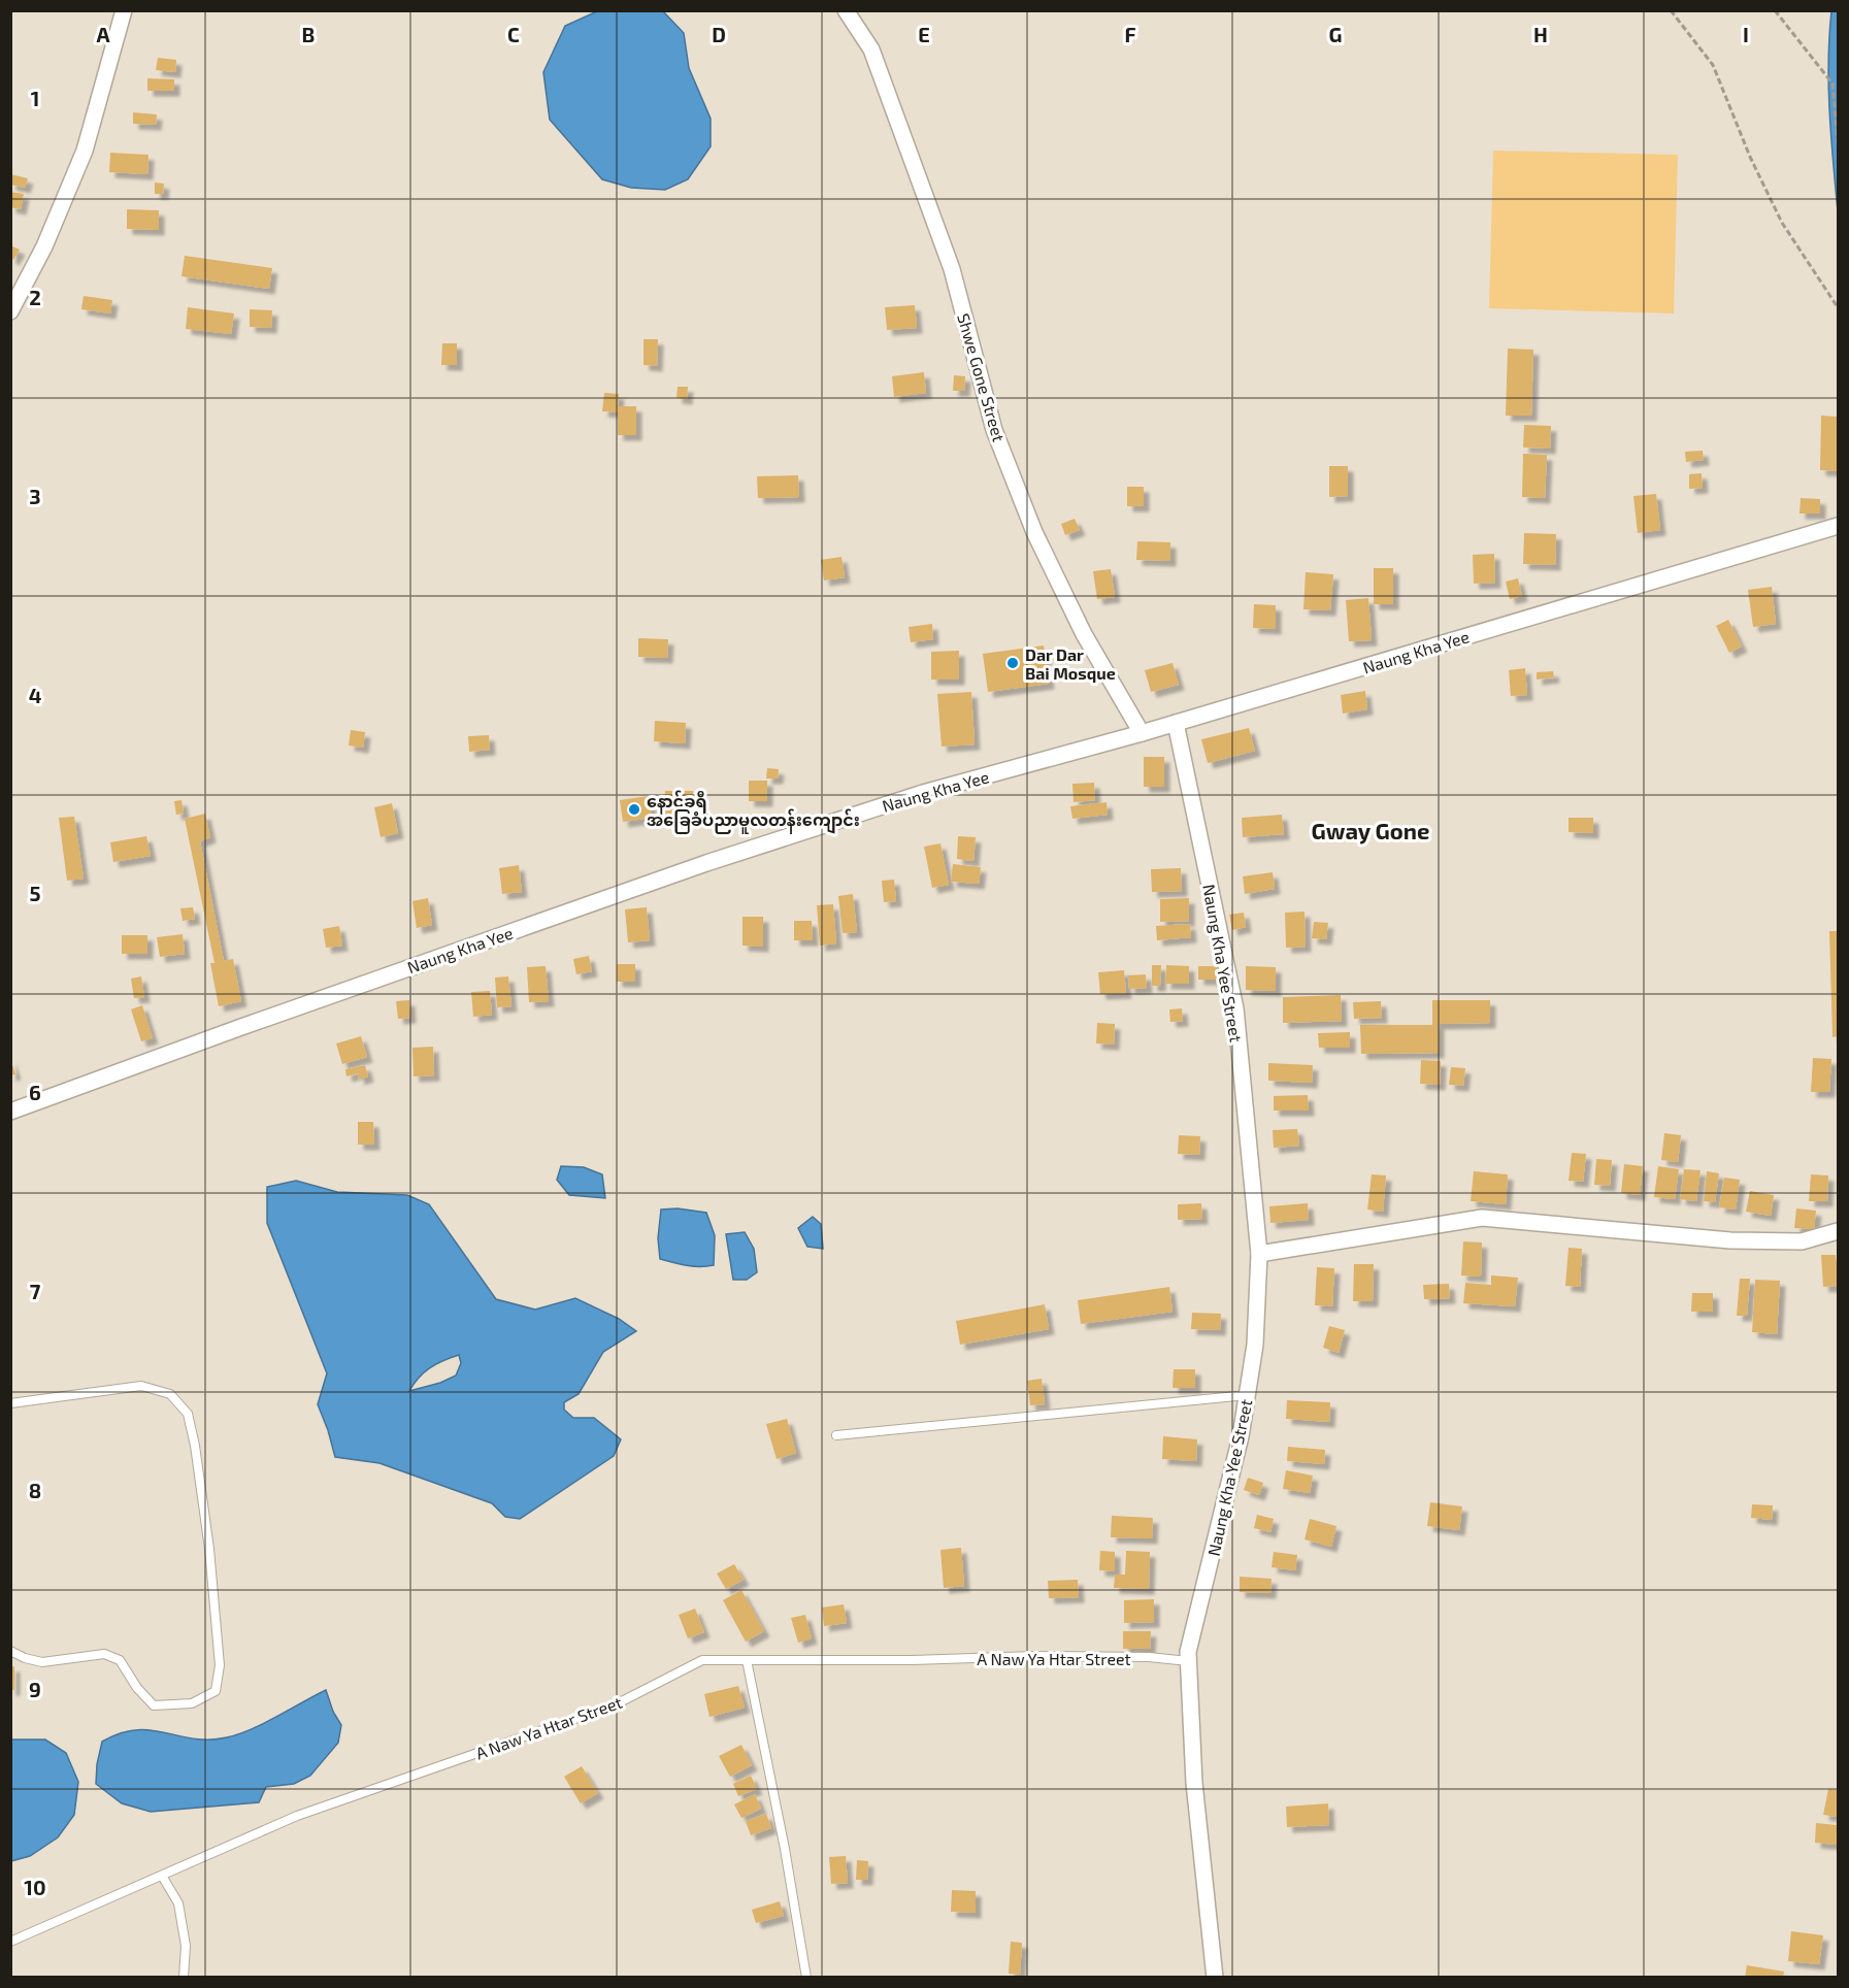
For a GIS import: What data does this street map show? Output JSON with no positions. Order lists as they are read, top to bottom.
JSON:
{
  "streets": {
    "street": ["Shwe Gone Street", "Naung Kha Yee", "Naung Kha Yee Street"],
    "lane": ["A Naw Ya Htar Street"]
  },
  "crossings": [
    ["Shwe Gone Street", "Naung Kha Yee"],
    ["Naung Kha Yee", "Naung Kha Yee Street"],
    ["Naung Kha Yee Street", "A Naw Ya Htar Street"]
  ],
  "districts": ["Gway Gone"],
  "places": ["Dar Dar Bai Mosque", "နောင်ခရီ အခြေခံပညာမူလတန်းကျောင်း"],
  "grid": {
    "columns": [
      "A",
      "B",
      "C",
      "D",
      "E",
      "F",
      "G",
      "H",
      "I"
    ],
    "rows": [
      "1",
      "2",
      "3",
      "4",
      "5",
      "6",
      "7",
      "8",
      "9",
      "10"
    ]
  }
}
